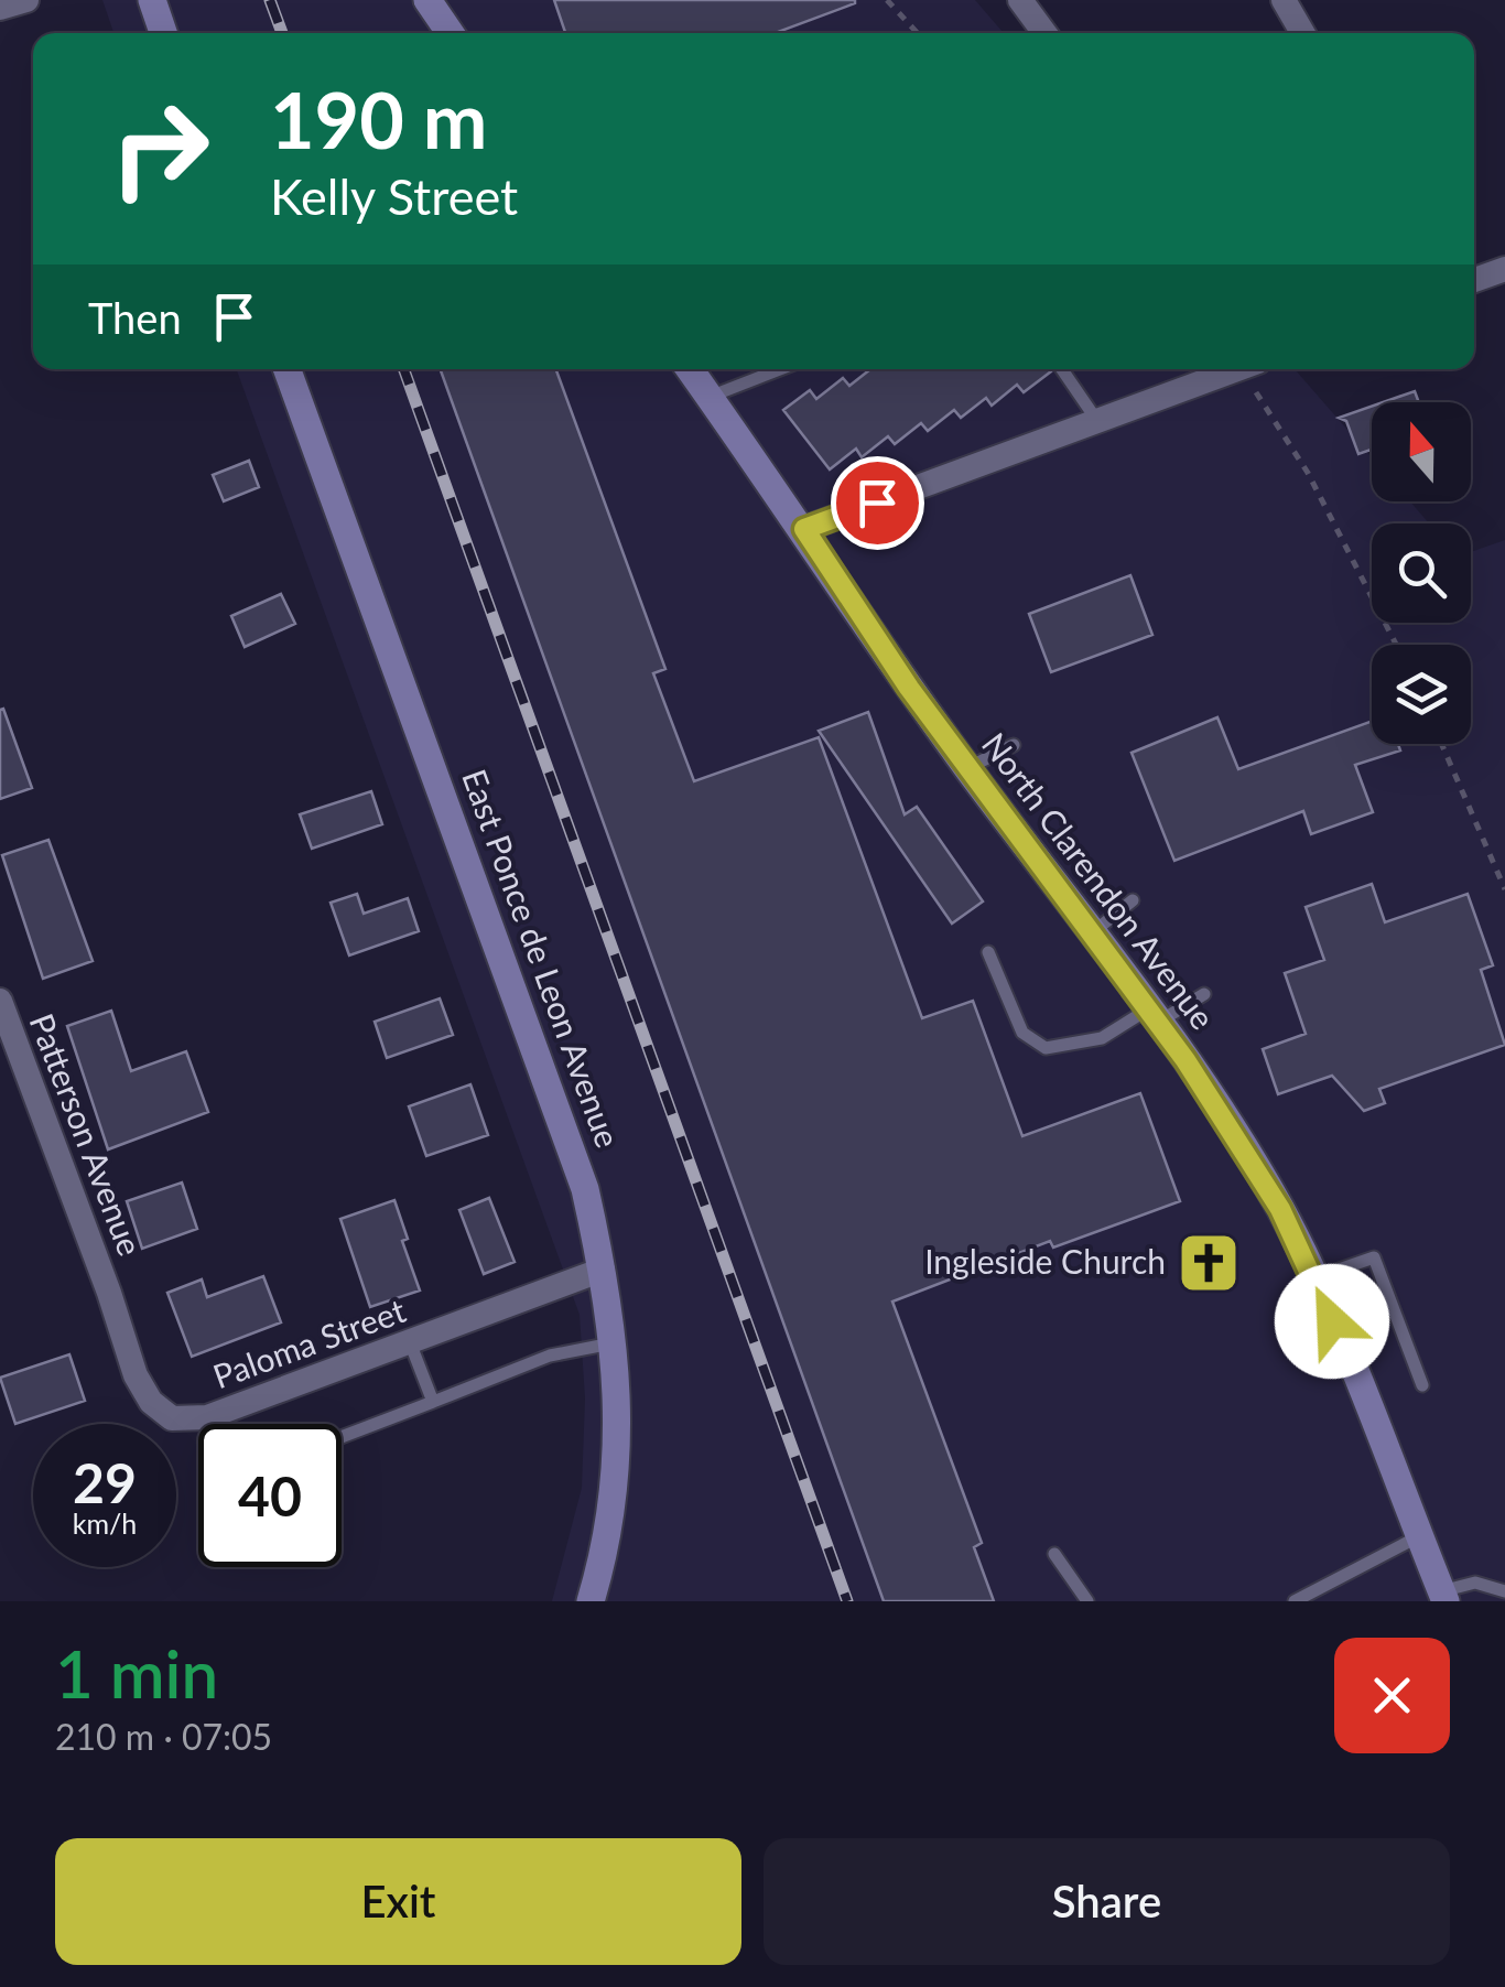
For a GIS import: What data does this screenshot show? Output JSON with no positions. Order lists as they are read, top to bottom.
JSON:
{
  "streets": {
    "street": [
      "North Clarendon Avenue",
      "East Ponce de Leon Avenue",
      "Patterson Avenue",
      "Paloma Street"
    ]
  },
  "crossings": [
    ["East Ponce de Leon Avenue", "Paloma Street"],
    ["Patterson Avenue", "Paloma Street"]
  ],
  "places": {
    "church": ["Ingleside Church"]
  },
  "north": "top",
  "page": {
    "turn": ["190 m", "Kelly Street"],
    "then": "Then",
    "speed": "29 km/h",
    "limit": "40",
    "heading": ["1 min", "210 m · 07:05"],
    "buttons": ["Exit", "Share"]
  }
}
